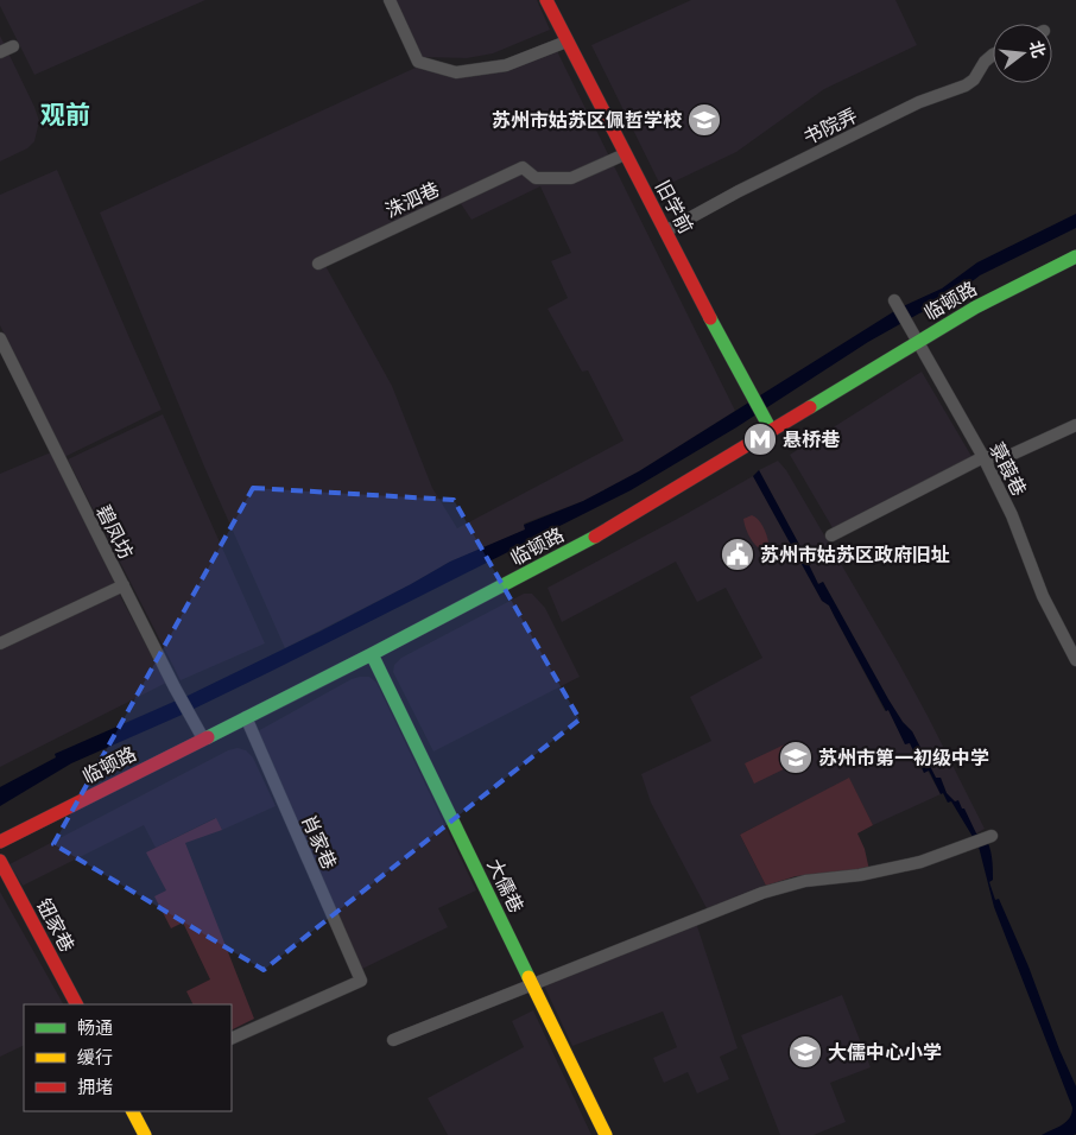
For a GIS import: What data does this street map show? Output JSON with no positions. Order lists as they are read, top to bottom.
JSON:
{
  "streets": {
    "main road": [
      "旧学前",
      "临顿路",
      "大儒巷",
      "钮家巷"
    ],
    "street": [
      "书院弄",
      "洙泗巷",
      "菉葭巷",
      "碧凤坊",
      "肖家巷"
    ]
  },
  "crossings": [
    ["书院弄", "旧学前"],
    ["洙泗巷", "旧学前"],
    ["旧学前", "临顿路"],
    ["临顿路", "菉葭巷"],
    ["临顿路", "碧凤坊"],
    ["临顿路", "肖家巷"],
    ["临顿路", "大儒巷"]
  ],
  "districts": ["观前"],
  "places": {
    "school or university": ["苏州市姑苏区佩哲学校", "苏州市第一初级中学", "大儒中心小学"],
    "metro station": ["悬桥巷"],
    "public building": ["苏州市姑苏区政府旧址"]
  },
  "legend": ["畅通", "缓行", "拥堵"],
  "north": "right"
}
